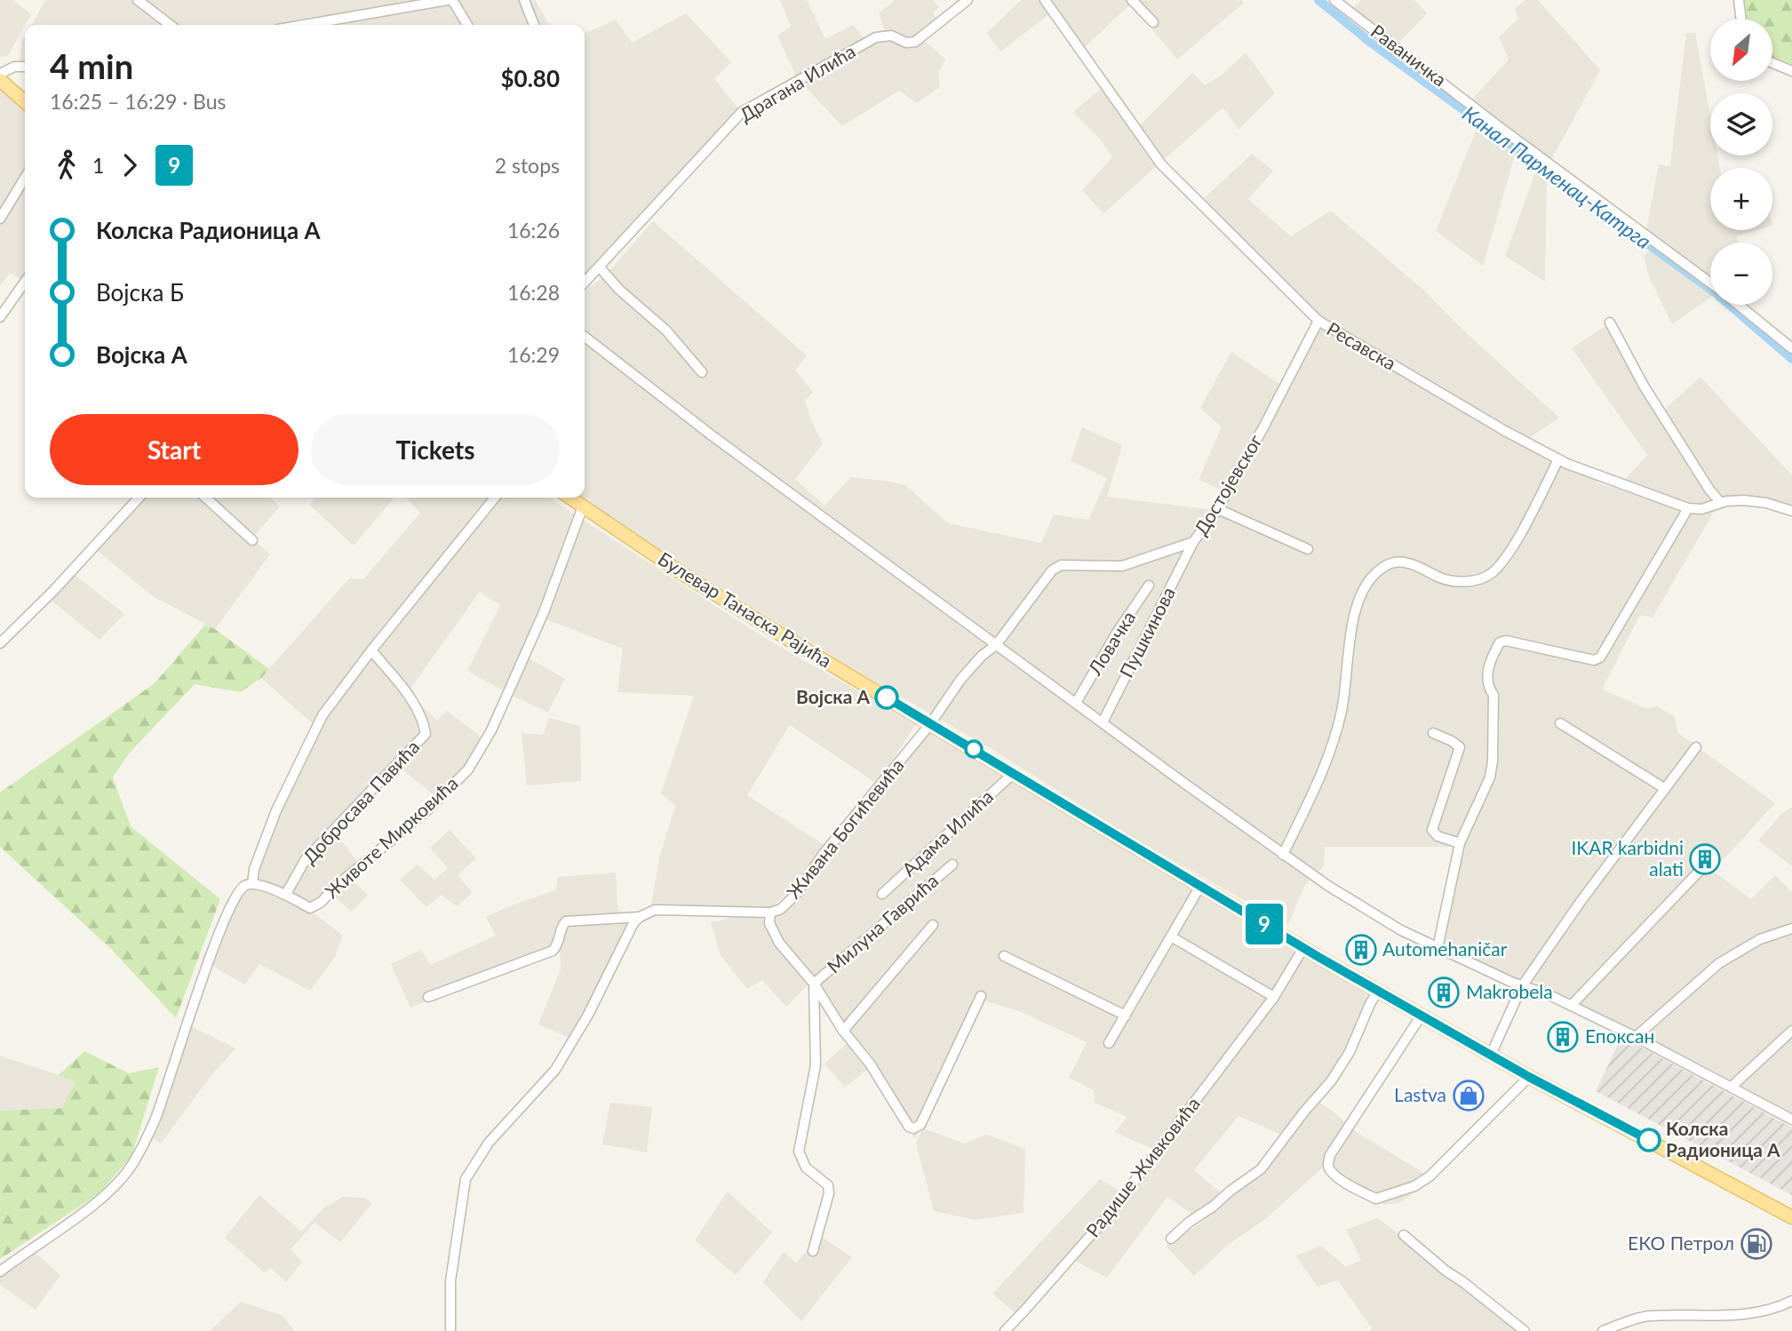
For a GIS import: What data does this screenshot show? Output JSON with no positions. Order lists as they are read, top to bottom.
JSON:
{
  "streets": {
    "main road": ["Булевар Танаска Рајића"],
    "street": [
      "Раваничка",
      "Драгана Илића",
      "Ресавска",
      "Достојевског",
      "Пушкинова",
      "Ловачка",
      "Добросава Павића",
      "Живана Богићевића",
      "Адама Илића",
      "Животе Мирковића",
      "Милуна Гаврића",
      "Радише Живковића"
    ]
  },
  "crossings": [
    ["Ресавска", "Достојевског"],
    ["Достојевског", "Булевар Танаска Рајића"],
    ["Достојевског", "Пушкинова"],
    ["Достојевског", "Живана Богићевића"],
    ["Булевар Танаска Рајића", "Живана Богићевића"],
    ["Булевар Танаска Рајића", "Адама Илића"],
    ["Булевар Танаска Рајића", "Животе Мирковића"],
    ["Булевар Танаска Рајића", "Радише Живковића"],
    ["Добросава Павића", "Животе Мирковића"],
    ["Живана Богићевића", "Милуна Гаврића"]
  ],
  "water": ["Канал Парменац-Катрга"],
  "places": {
    "other": ["Војска А", "Колска Радионица А"],
    "building": [
      "IKAR karbidni alati",
      "Automehaničar",
      "Makrobela",
      "Епоксан"
    ],
    "shop": ["Lastva"],
    "fuel station": ["ЕКО Петрол"]
  },
  "lines": ["bus line 9"],
  "north": "bottom left",
  "page": {
    "on_map": "9",
    "map_buttons": ["+", "−"],
    "heading": ["4 min", "16:25 – 16:29 · Bus", "$0.80"],
    "legs": ["1", "9", "2 stops"],
    "list": [
      {
        "name": "Колска Радионица А",
        "value": "16:26"
      },
      {
        "name": "Војска Б",
        "value": "16:28"
      },
      {
        "name": "Војска А",
        "value": "16:29"
      }
    ],
    "buttons": ["Start", "Tickets"]
  }
}
